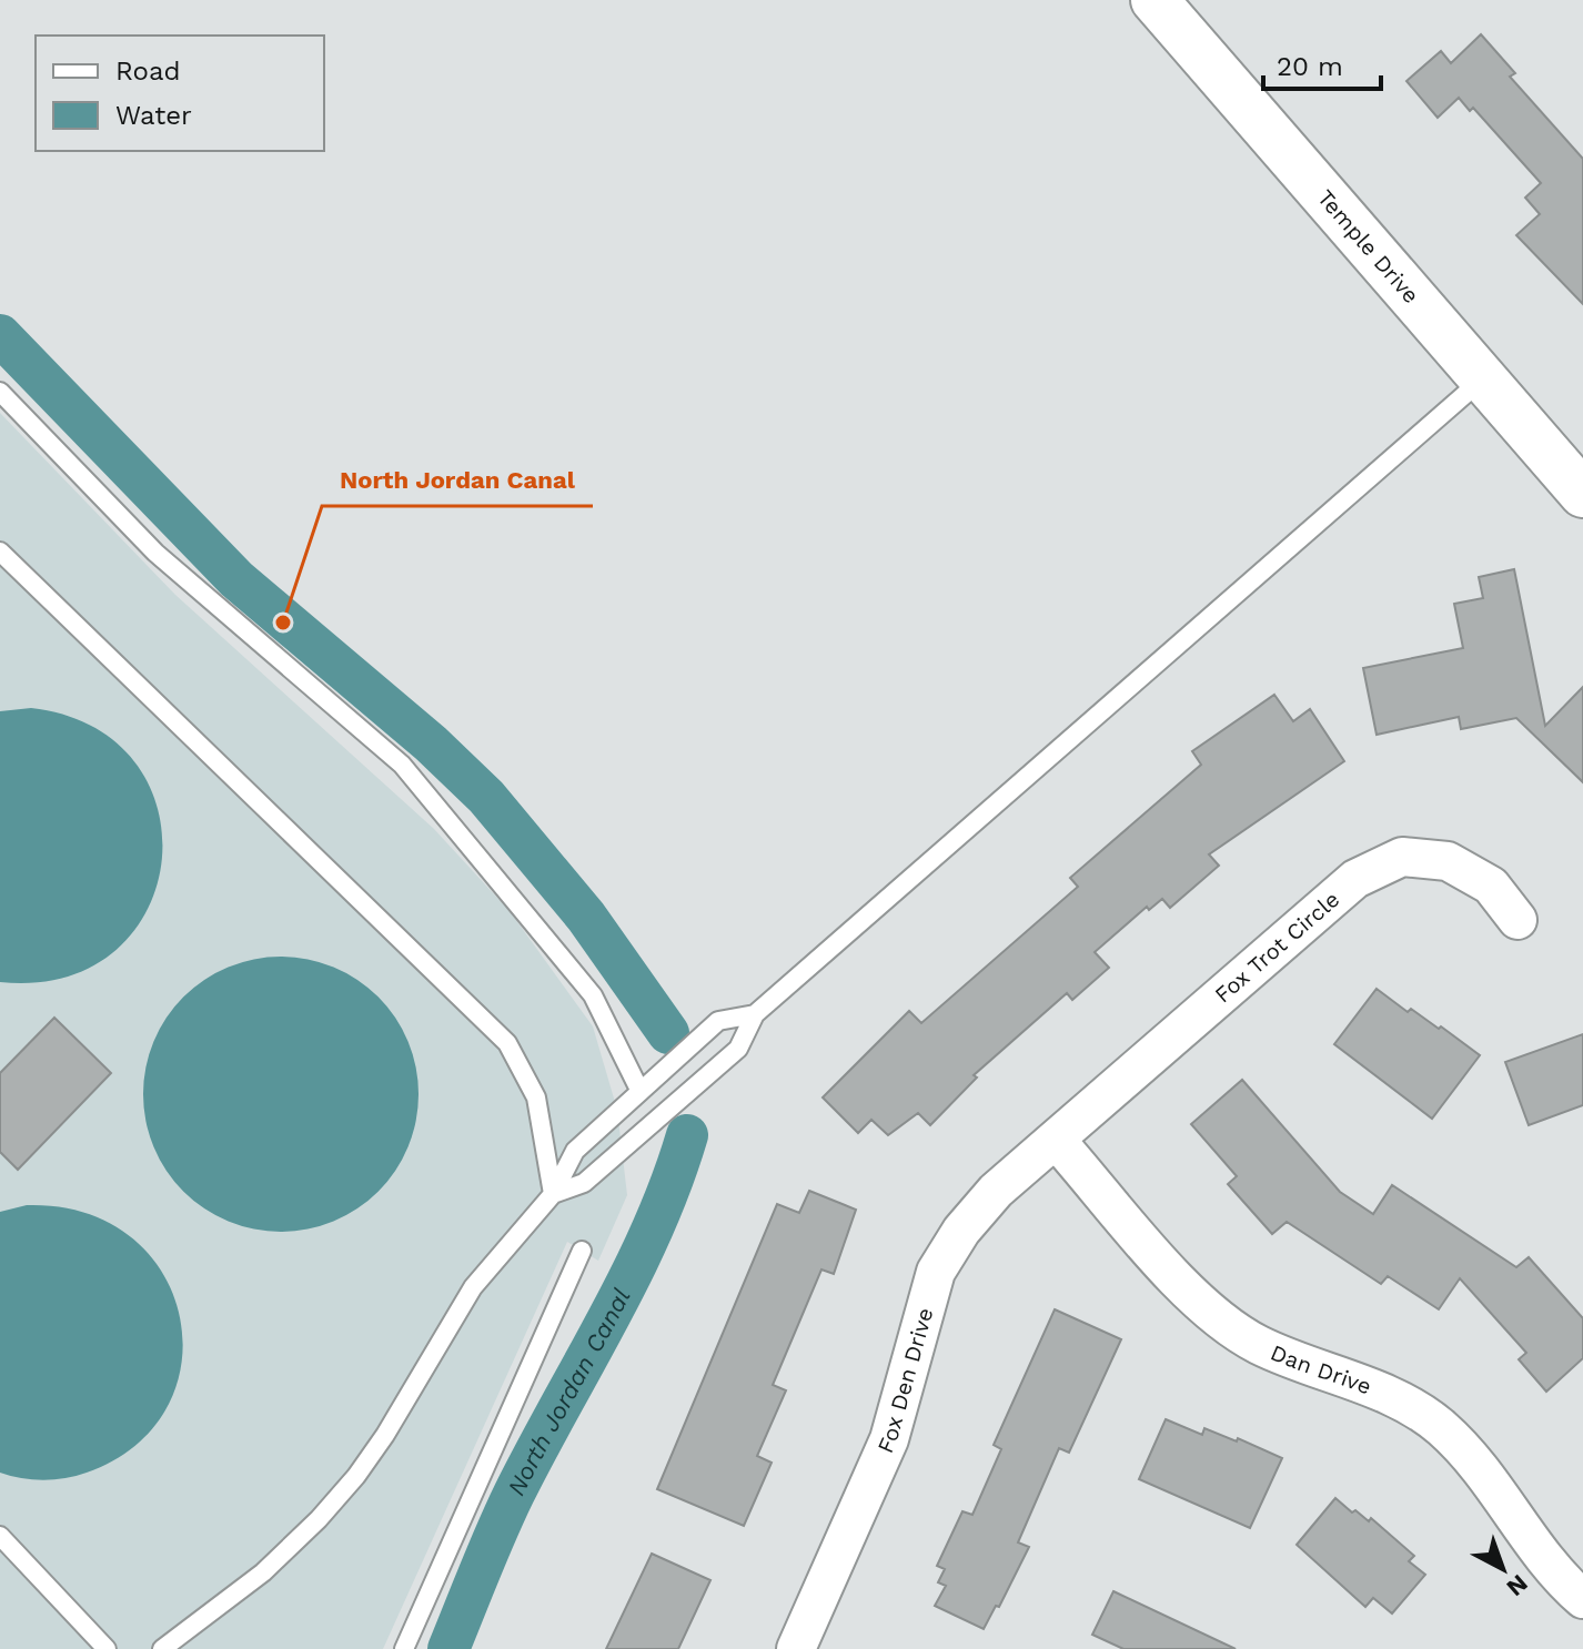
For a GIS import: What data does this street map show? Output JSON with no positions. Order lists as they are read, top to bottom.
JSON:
{
  "streets": {
    "street": [
      "Temple Drive",
      "Fox Trot Circle",
      "Dan Drive",
      "Fox Den Drive"
    ]
  },
  "crossings": [
    ["Fox Trot Circle", "Dan Drive"],
    ["Fox Trot Circle", "Fox Den Drive"],
    ["Dan Drive", "Fox Den Drive"]
  ],
  "water": ["North Jordan Canal"],
  "places": ["North Jordan Canal"],
  "legend": ["Road", "Water"],
  "scale_bar": "20 m",
  "north": "bottom right"
}
